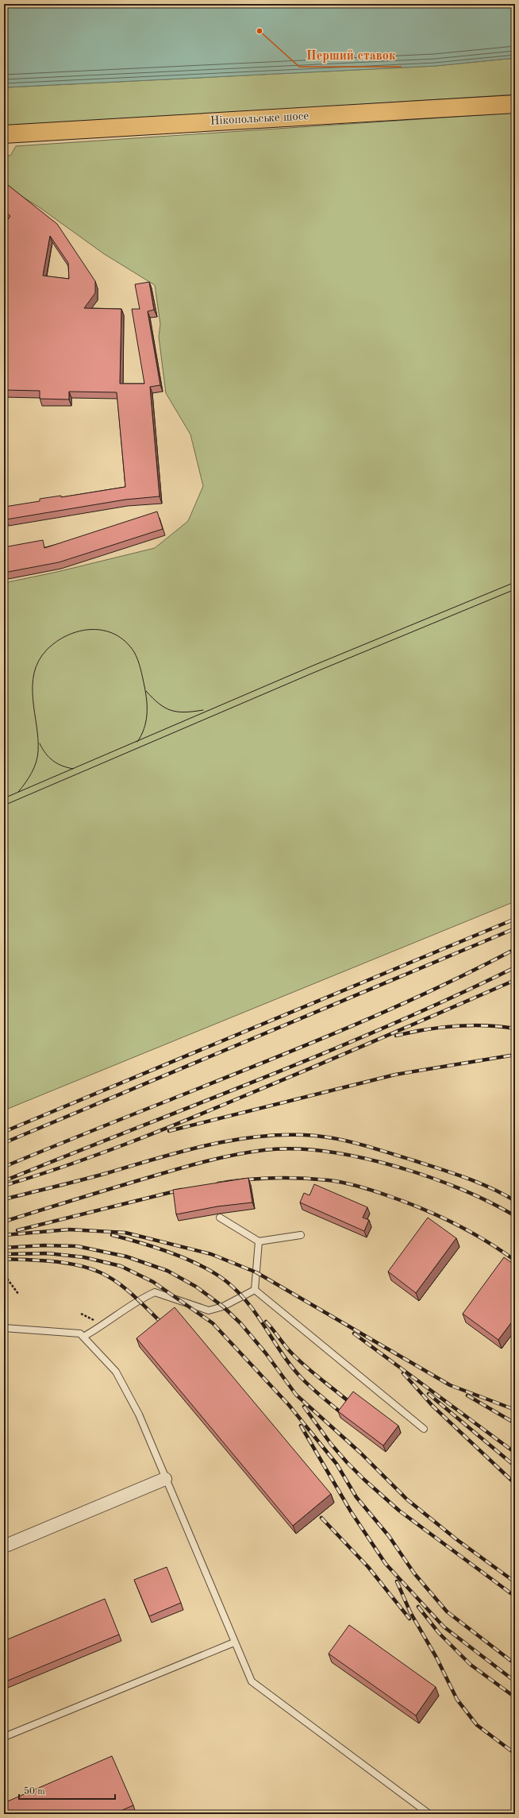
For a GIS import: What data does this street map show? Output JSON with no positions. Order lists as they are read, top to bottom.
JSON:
{
  "streets": {
    "main road": ["Нікопольське шосе"]
  },
  "places": ["Перший ставок"],
  "scale_bar": "50 m"
}
